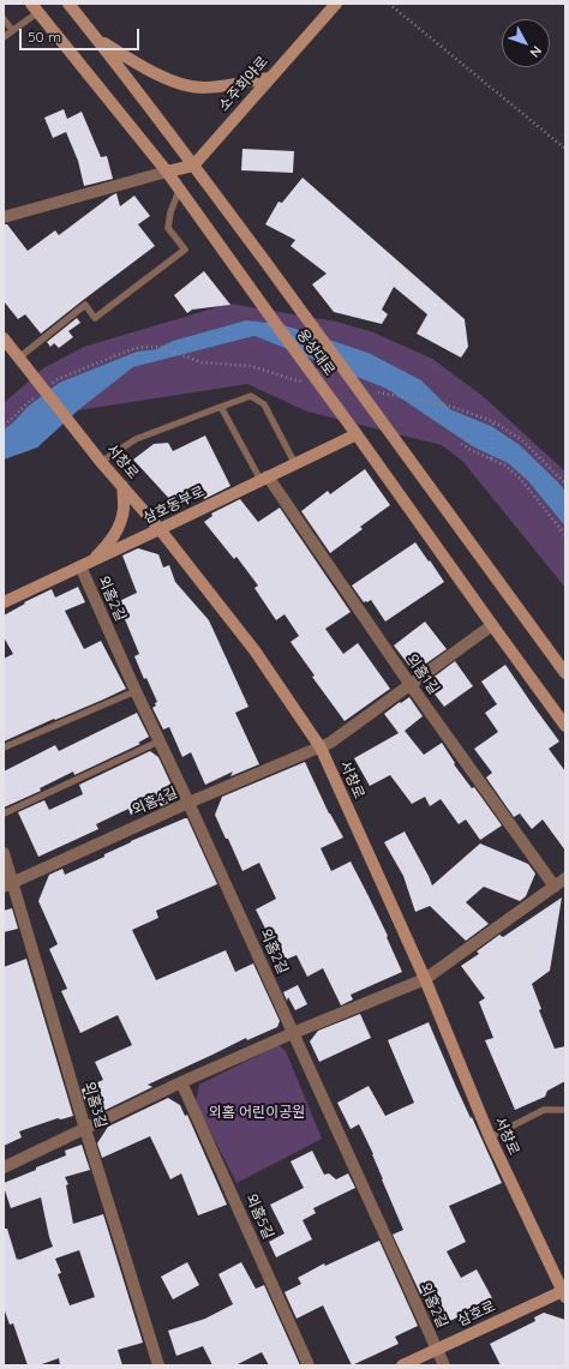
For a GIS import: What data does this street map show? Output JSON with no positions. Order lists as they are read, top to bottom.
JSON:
{
  "streets": {
    "street": [
      "소주회야로",
      "웅상대로",
      "서창로",
      "삼호동부로",
      "외홈2길",
      "외홈1길",
      "외홈4길",
      "외홈3길",
      "외홈5길",
      "삼호로"
    ]
  },
  "crossings": [
    ["소주회야로", "웅상대로"],
    ["웅상대로", "삼호동부로"],
    ["웅상대로", "외홈4길"],
    ["서창로", "삼호동부로"],
    ["서창로", "외홈4길"],
    ["서창로", "삼호로"],
    ["삼호동부로", "외홈2길"],
    ["삼호동부로", "외홈1길"],
    ["외홈2길", "외홈4길"],
    ["외홈2길", "삼호로"],
    ["외홈1길", "외홈4길"],
    ["외홈4길", "외홈3길"]
  ],
  "parks": ["외홈 어린이공원"],
  "scale_bar": "50 m",
  "north": "bottom right"
}
